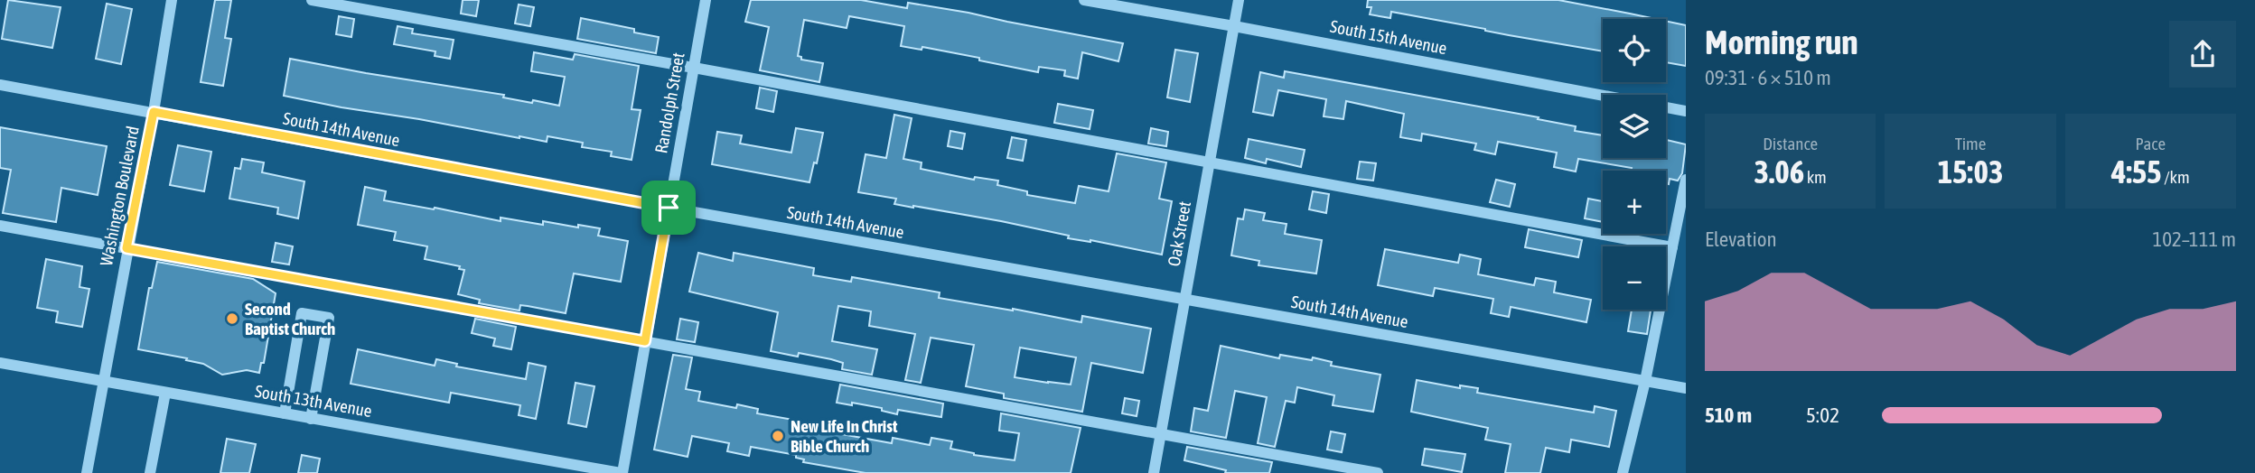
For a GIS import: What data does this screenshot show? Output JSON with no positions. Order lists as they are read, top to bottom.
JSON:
{
  "streets": {
    "street": [
      "South 15th Avenue",
      "Randolph Street",
      "South 14th Avenue",
      "Washington Boulevard",
      "Oak Street",
      "South 13th Avenue"
    ]
  },
  "crossings": [
    ["South 15th Avenue", "Oak Street"],
    ["Randolph Street", "South 14th Avenue"],
    ["Randolph Street", "South 13th Avenue"],
    ["South 14th Avenue", "Washington Boulevard"],
    ["South 14th Avenue", "Oak Street"],
    ["Washington Boulevard", "South 13th Avenue"]
  ],
  "places": ["Second Baptist Church", "New Life In Christ Bible Church"],
  "page": {
    "heading": ["Morning run", "09:31 · 6 × 510 m"],
    "map_buttons": ["+", "−"],
    "stats": [
      ["Distance", "3.06 km"],
      ["Time", "15:03"],
      ["Pace", "4:55 /km"]
    ],
    "chart": ["Elevation", "102–111 m"],
    "list": [
      {
        "name": "510 m",
        "note": "5:02"
      }
    ]
  }
}
